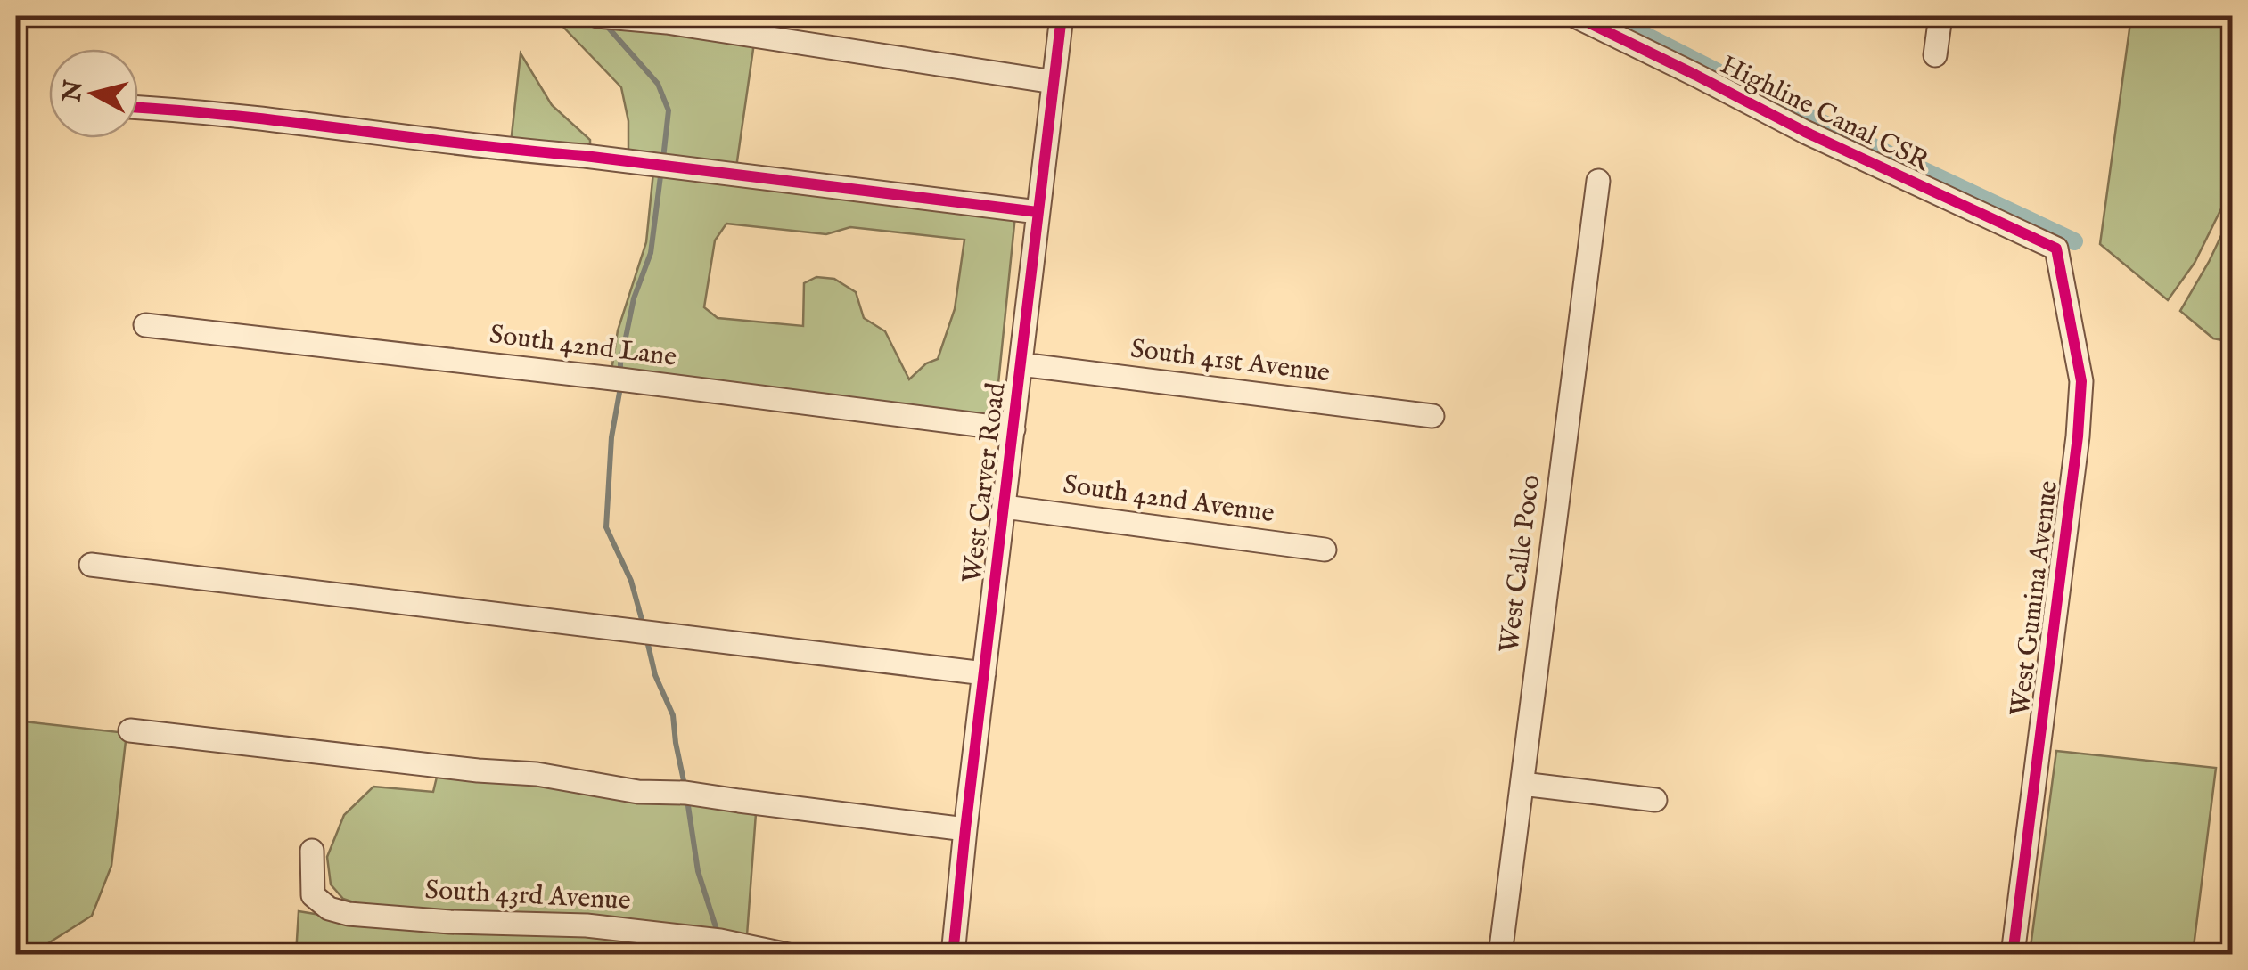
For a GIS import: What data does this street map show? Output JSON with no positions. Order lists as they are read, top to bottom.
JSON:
{
  "streets": {
    "street": [
      "Highline Canal CSR",
      "South 42nd Lane",
      "South 41st Avenue",
      "West Carver Road",
      "South 42nd Avenue",
      "West Calle Poco",
      "West Gumina Avenue",
      "South 43rd Avenue"
    ]
  },
  "crossings": [
    ["Highline Canal CSR", "West Gumina Avenue"],
    ["South 42nd Lane", "West Carver Road"],
    ["South 41st Avenue", "West Carver Road"],
    ["West Carver Road", "South 42nd Avenue"]
  ],
  "north": "left"
}
